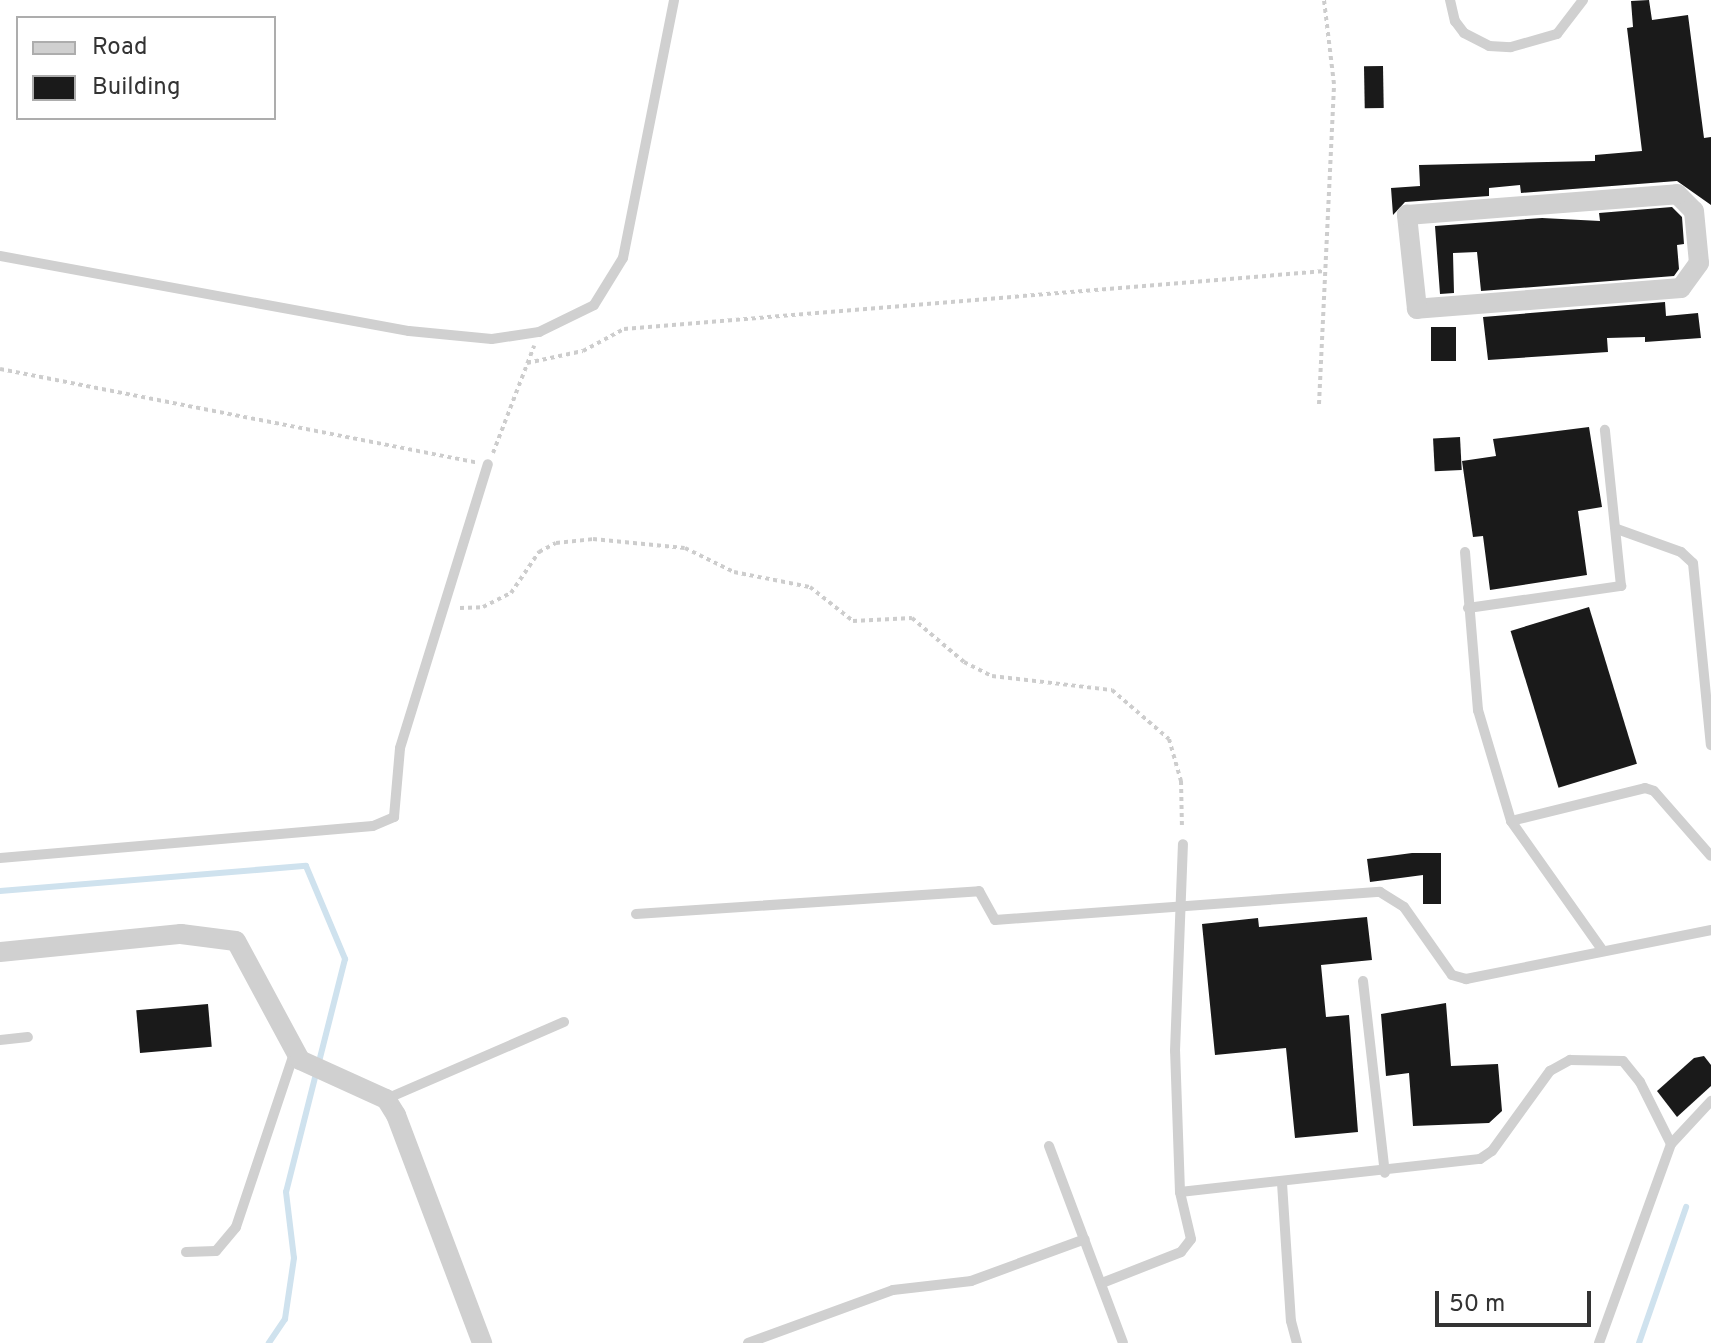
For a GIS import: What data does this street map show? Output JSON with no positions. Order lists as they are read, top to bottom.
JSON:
{
  "legend": ["Road", "Building"],
  "scale_bar": "50 m"
}
